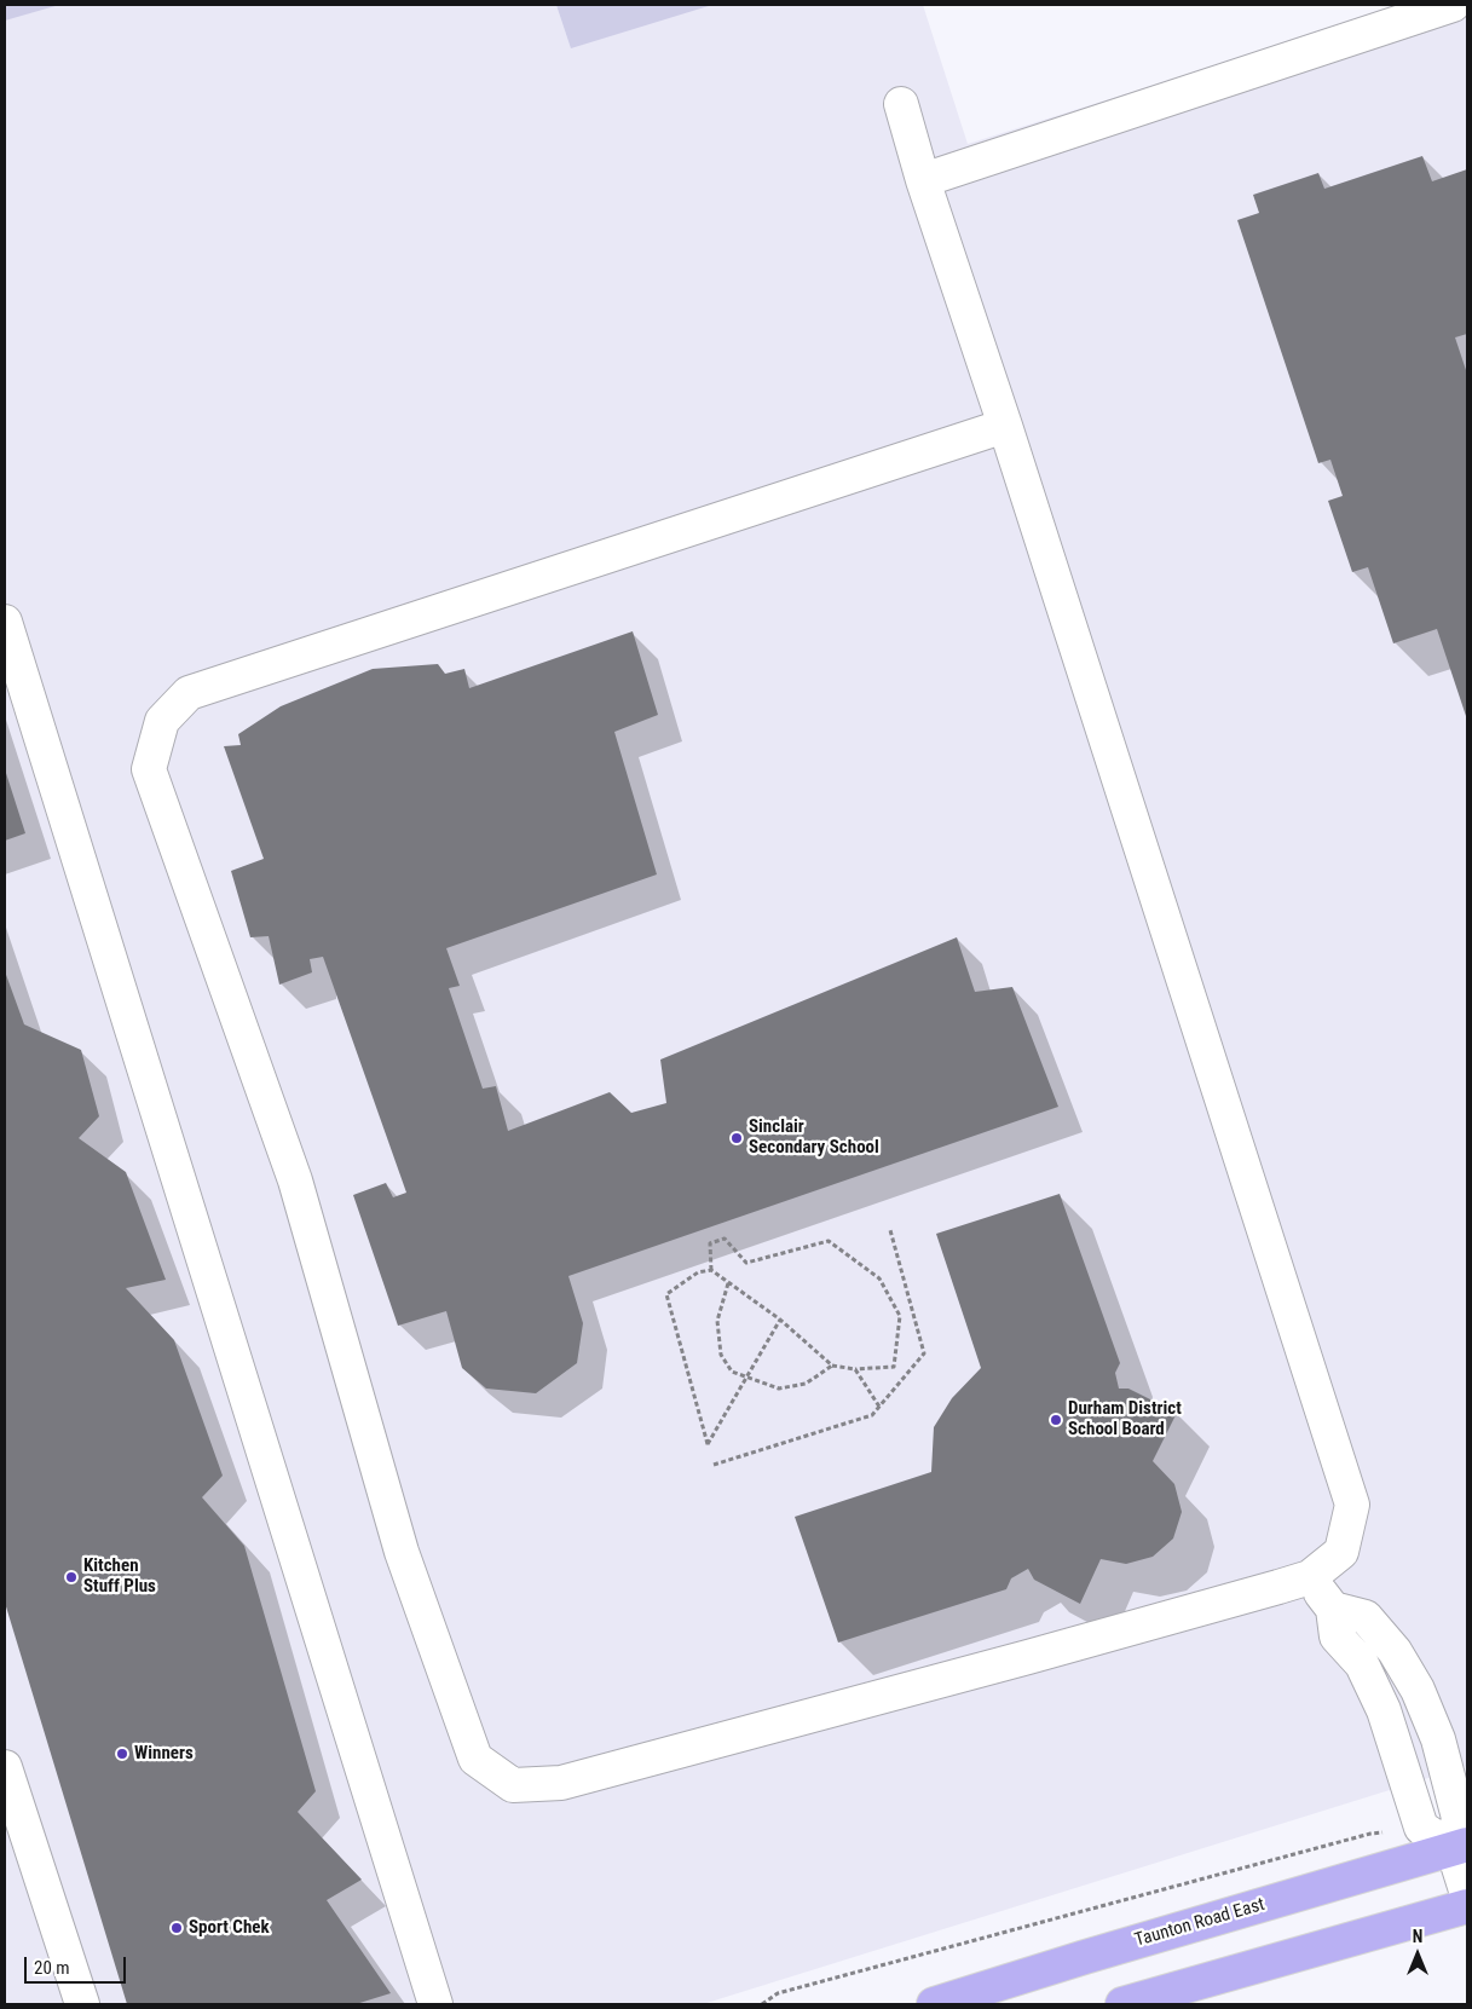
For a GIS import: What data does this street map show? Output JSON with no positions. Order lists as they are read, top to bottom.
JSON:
{
  "streets": {
    "main road": ["Taunton Road East"]
  },
  "places": [
    "Sinclair Secondary School",
    "Durham District School Board",
    "Kitchen Stuff Plus",
    "Winners",
    "Sport Chek"
  ],
  "scale_bar": "20 m",
  "north": "top"
}
